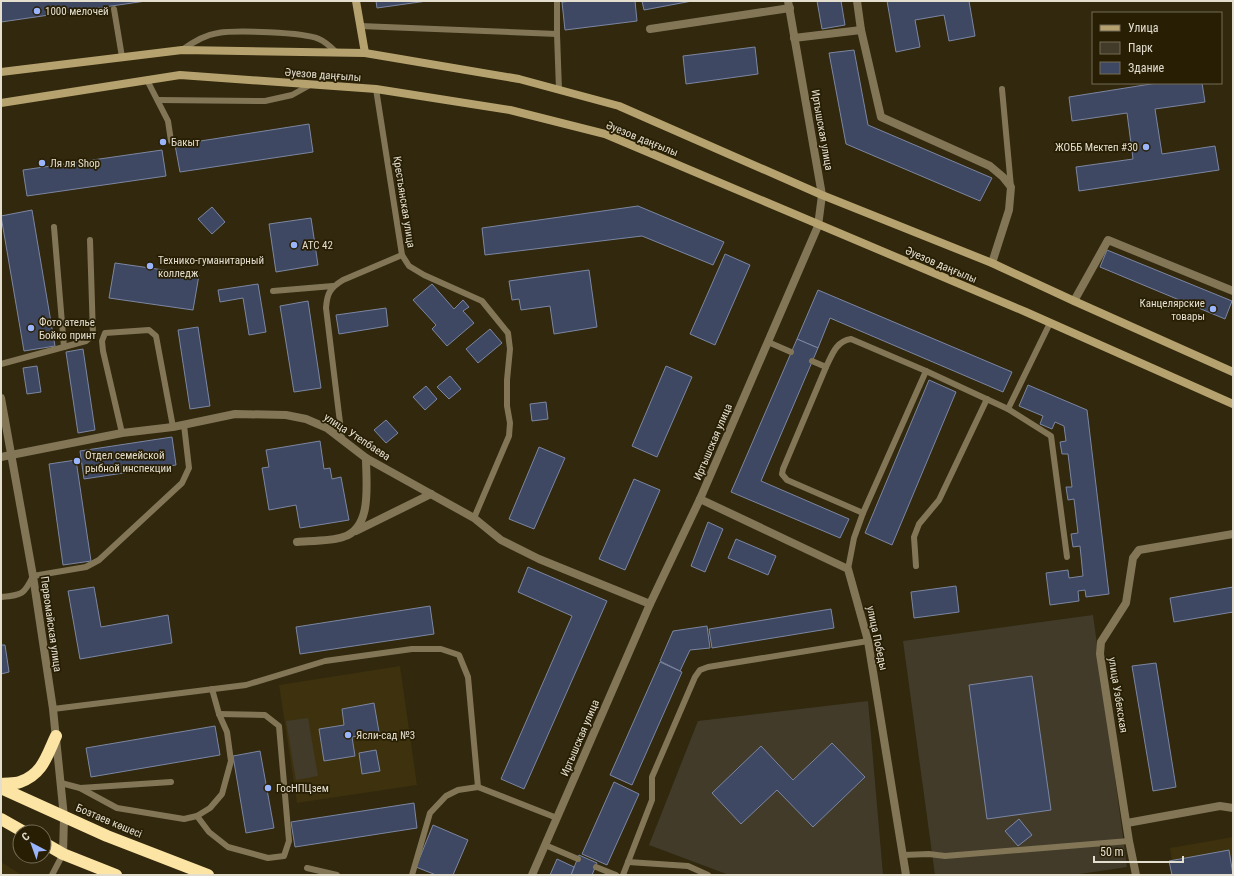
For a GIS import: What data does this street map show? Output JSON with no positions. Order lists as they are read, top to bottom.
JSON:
{
  "streets": {
    "highway": ["Бозтаев көшесі"],
    "main road": ["Әуезов даңғылы"],
    "street": [
      "Иртышская улица",
      "улица Утепбаева",
      "Первомайская улица",
      "улица Победы",
      "улица Узбекская"
    ],
    "lane": ["Крестьянская улица"]
  },
  "crossings": [
    ["Әуезов даңғылы", "Иртышская улица"],
    ["Әуезов даңғылы", "Крестьянская улица"],
    ["Иртышская улица", "улица Утепбаева"],
    ["Крестьянская улица", "улица Утепбаева"],
    ["улица Утепбаева", "Первомайская улица"],
    ["Первомайская улица", "Бозтаев көшесі"]
  ],
  "places": [
    "1000 мелочей",
    "Бакыт",
    "ЖОББ Мектеп #30",
    "Ля ля Shop",
    "АТС 42",
    "Технико-гуманитарный колледж",
    "Канцелярские товары",
    "Фото ателье Бойко принт",
    "Отдел семейской рыбной инспекции",
    "Ясли-сад №3",
    "ГосНПЦзем"
  ],
  "legend": ["Улица", "Парк", "Здание"],
  "scale_bar": "50 m",
  "north": "top left"
}
